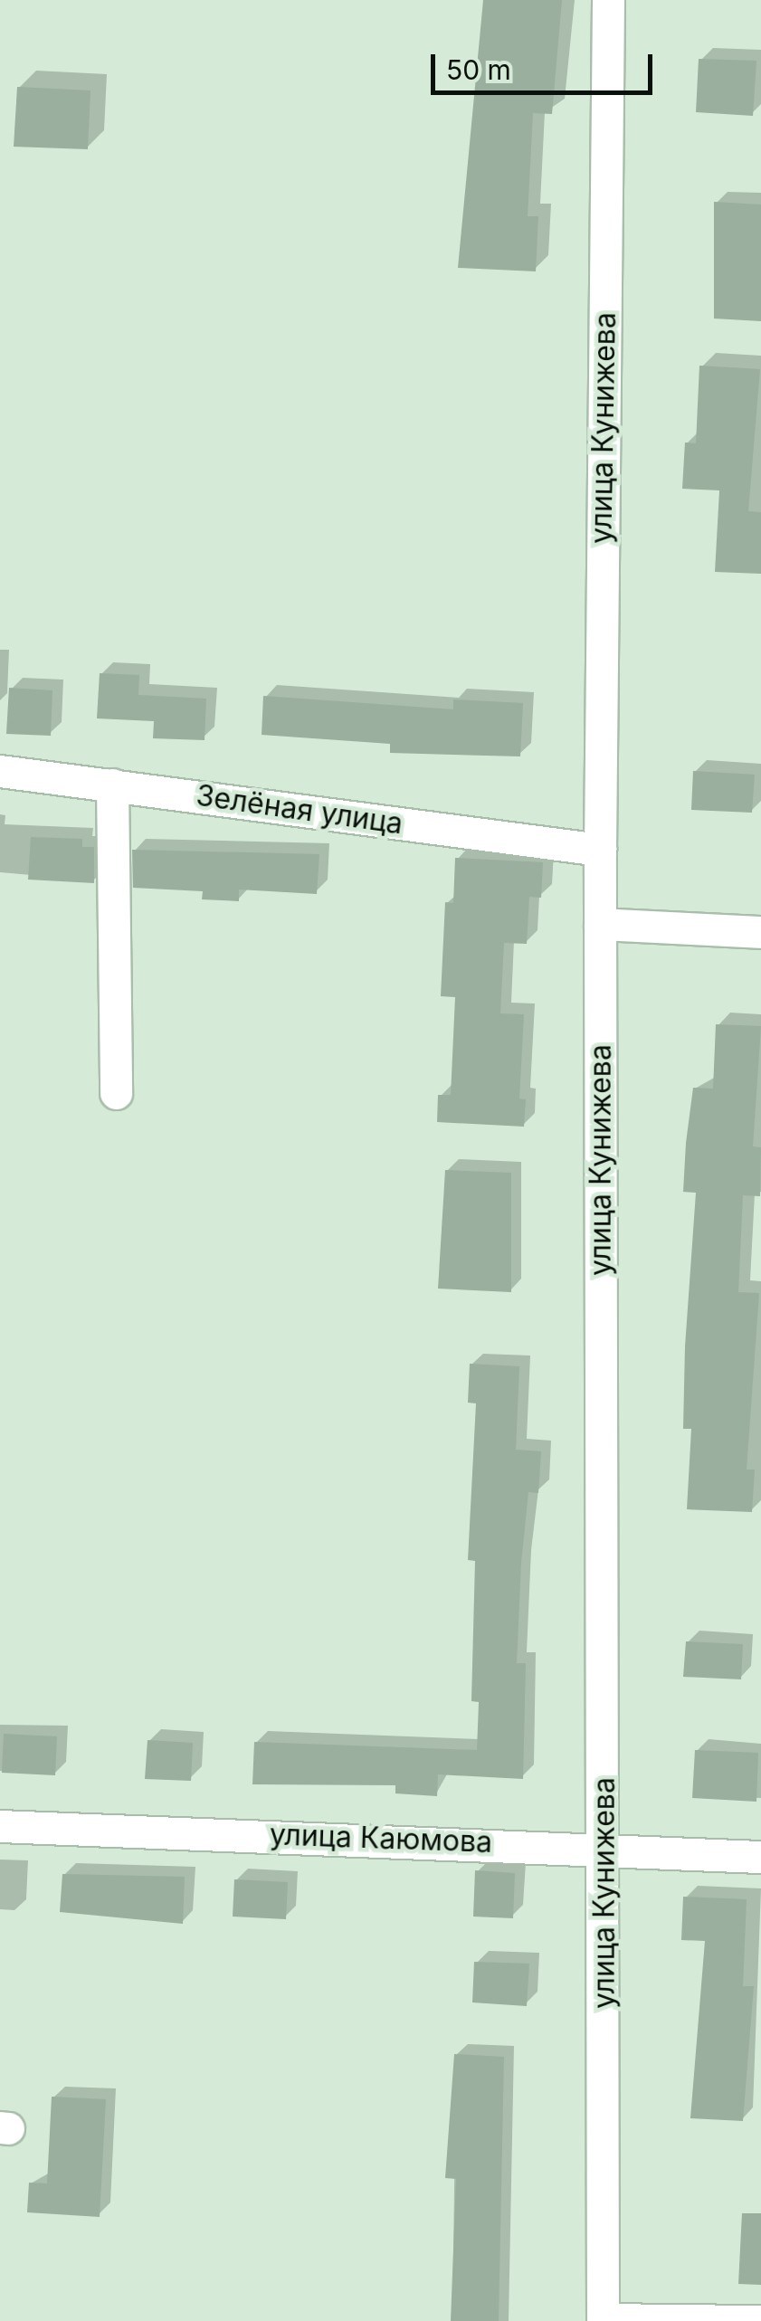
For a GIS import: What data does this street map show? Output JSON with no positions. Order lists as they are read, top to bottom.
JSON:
{
  "streets": {
    "street": ["улица Кунижева", "Зелёная улица", "улица Каюмова"]
  },
  "crossings": [
    ["улица Кунижева", "Зелёная улица"],
    ["улица Кунижева", "улица Каюмова"]
  ],
  "scale_bar": "50 m"
}
